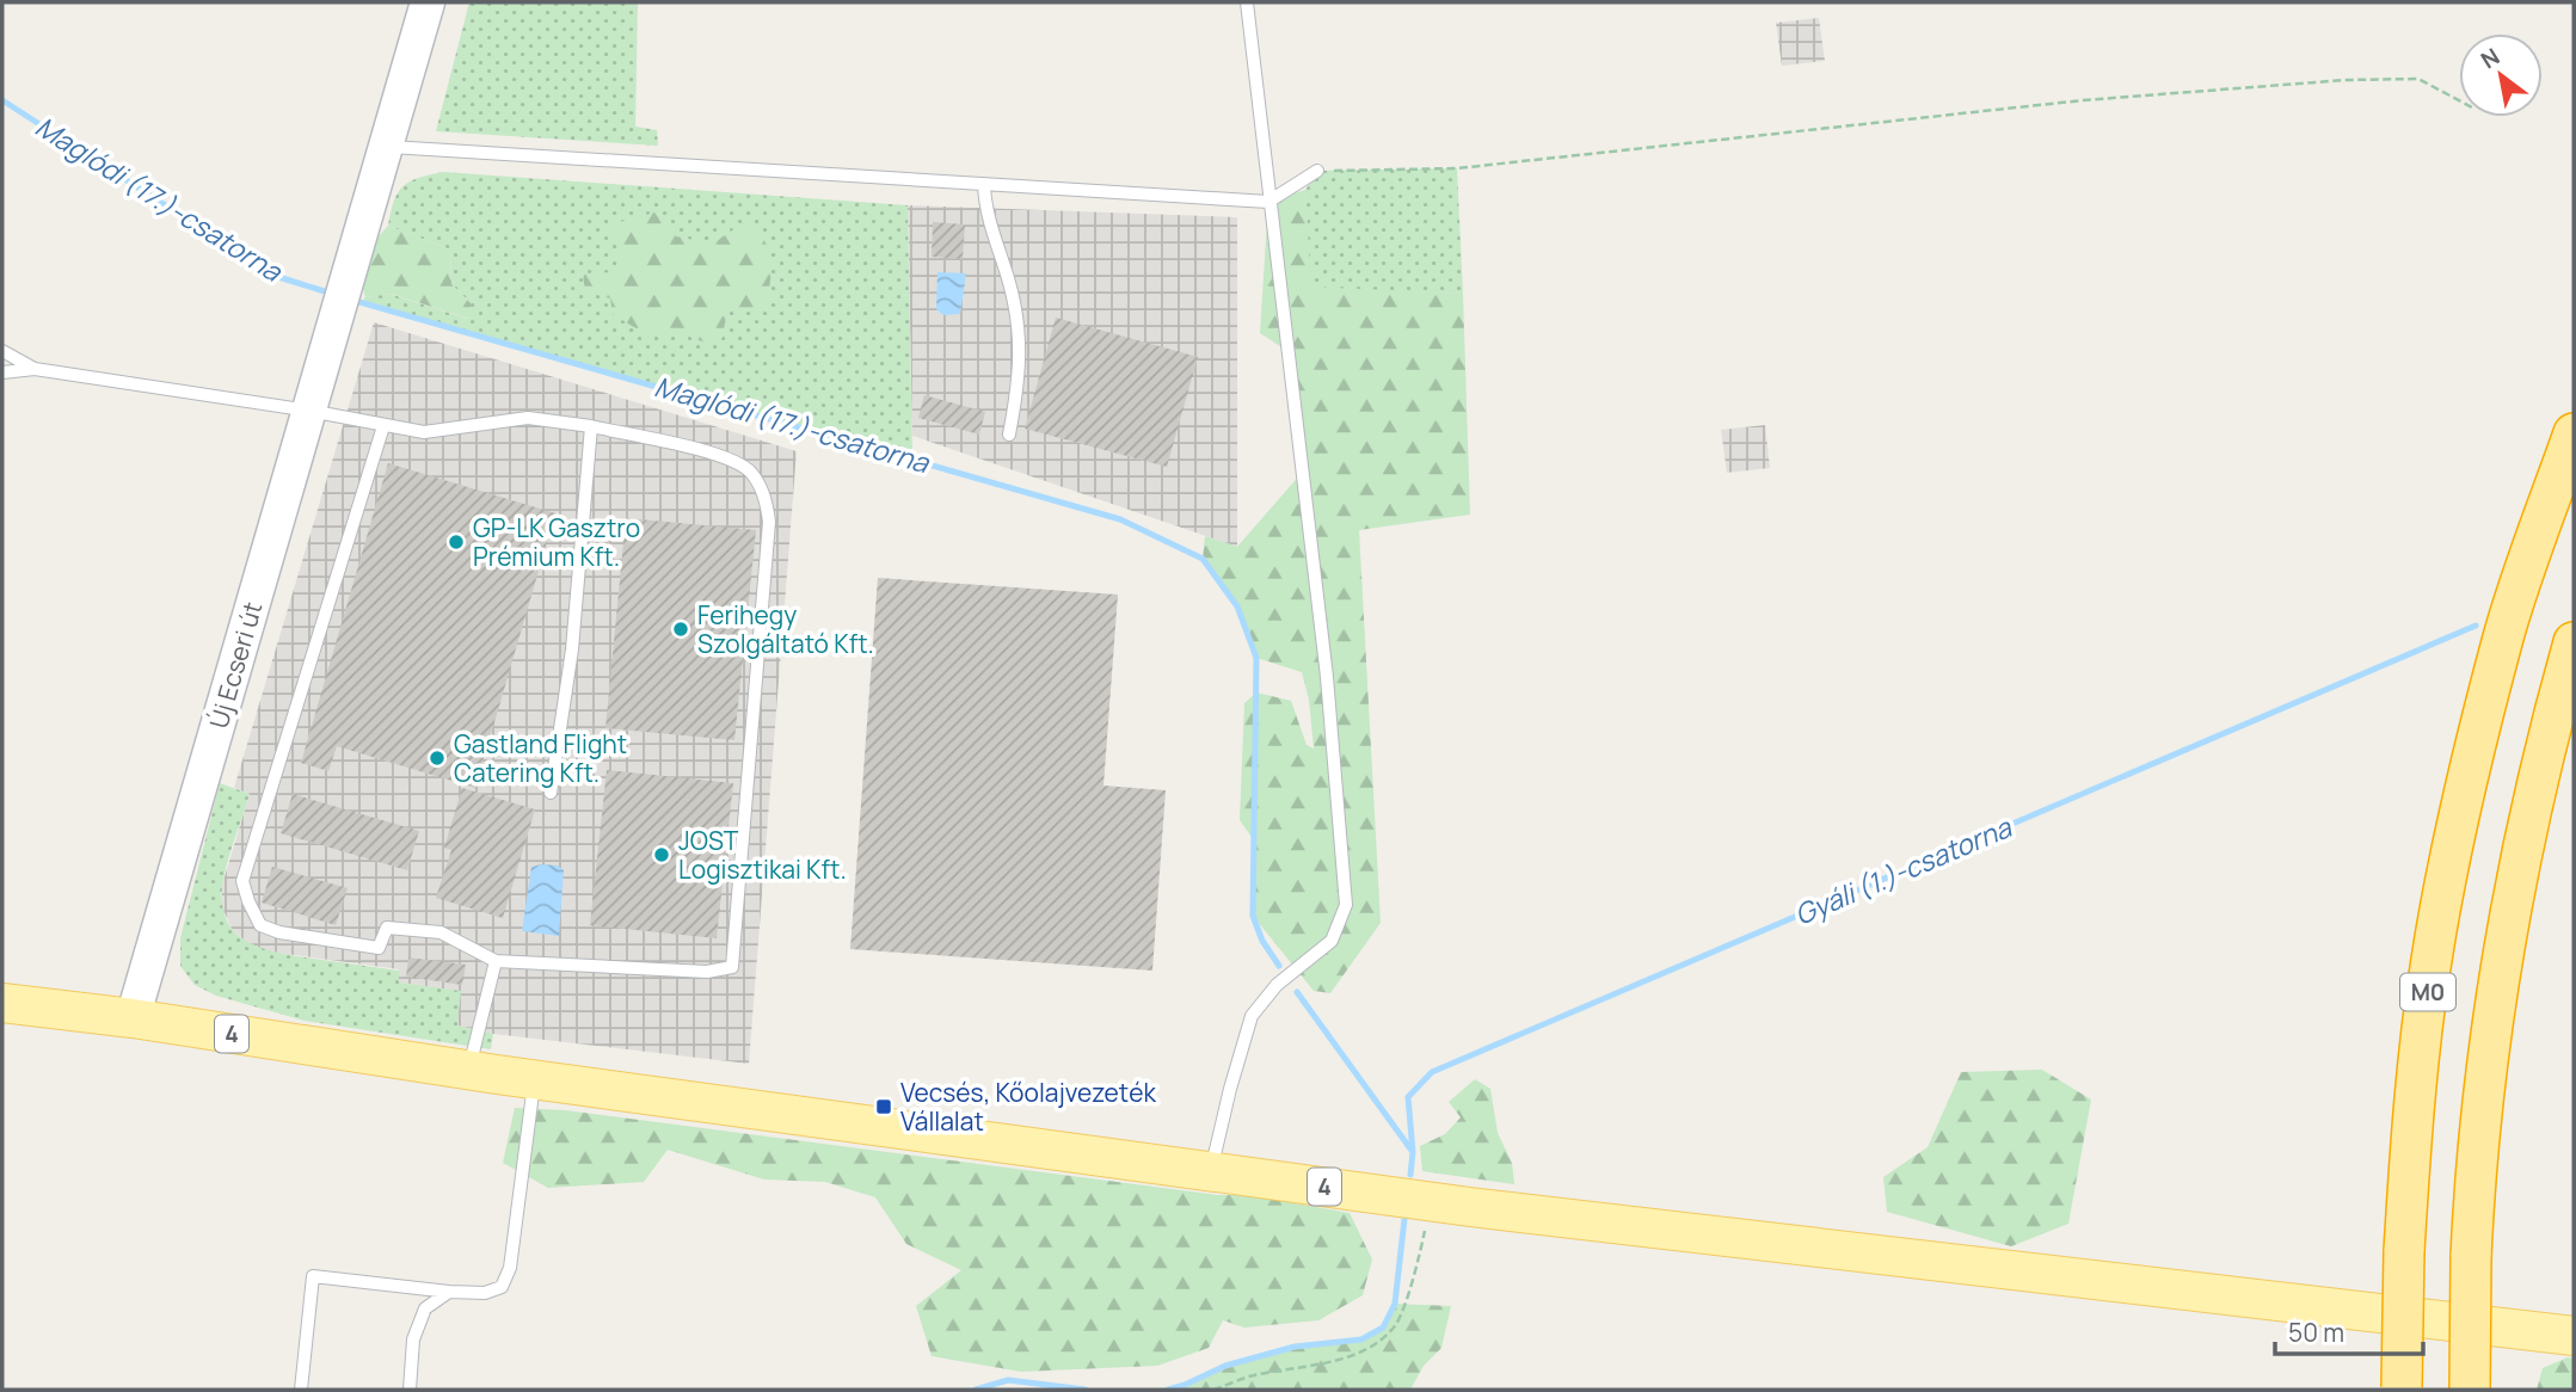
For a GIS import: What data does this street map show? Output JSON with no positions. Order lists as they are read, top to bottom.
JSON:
{
  "streets": {
    "highway": ["M0"],
    "main road": ["Új Ecseri út", "4"]
  },
  "crossings": [
    ["Új Ecseri út", "4"]
  ],
  "water": ["Maglódi (17.)-csatorna", "Gyáli (1.)-csatorna"],
  "places": {
    "other": [
      "GP-LK Gasztro Prémium Kft.",
      "Ferihegy Szolgáltató Kft.",
      "Gastland Flight Catering Kft.",
      "JOST Logisztikai Kft."
    ],
    "transit": ["Vecsés, Kőolajvezeték Vállalat"]
  },
  "scale_bar": "50 m",
  "north": "top left"
}
